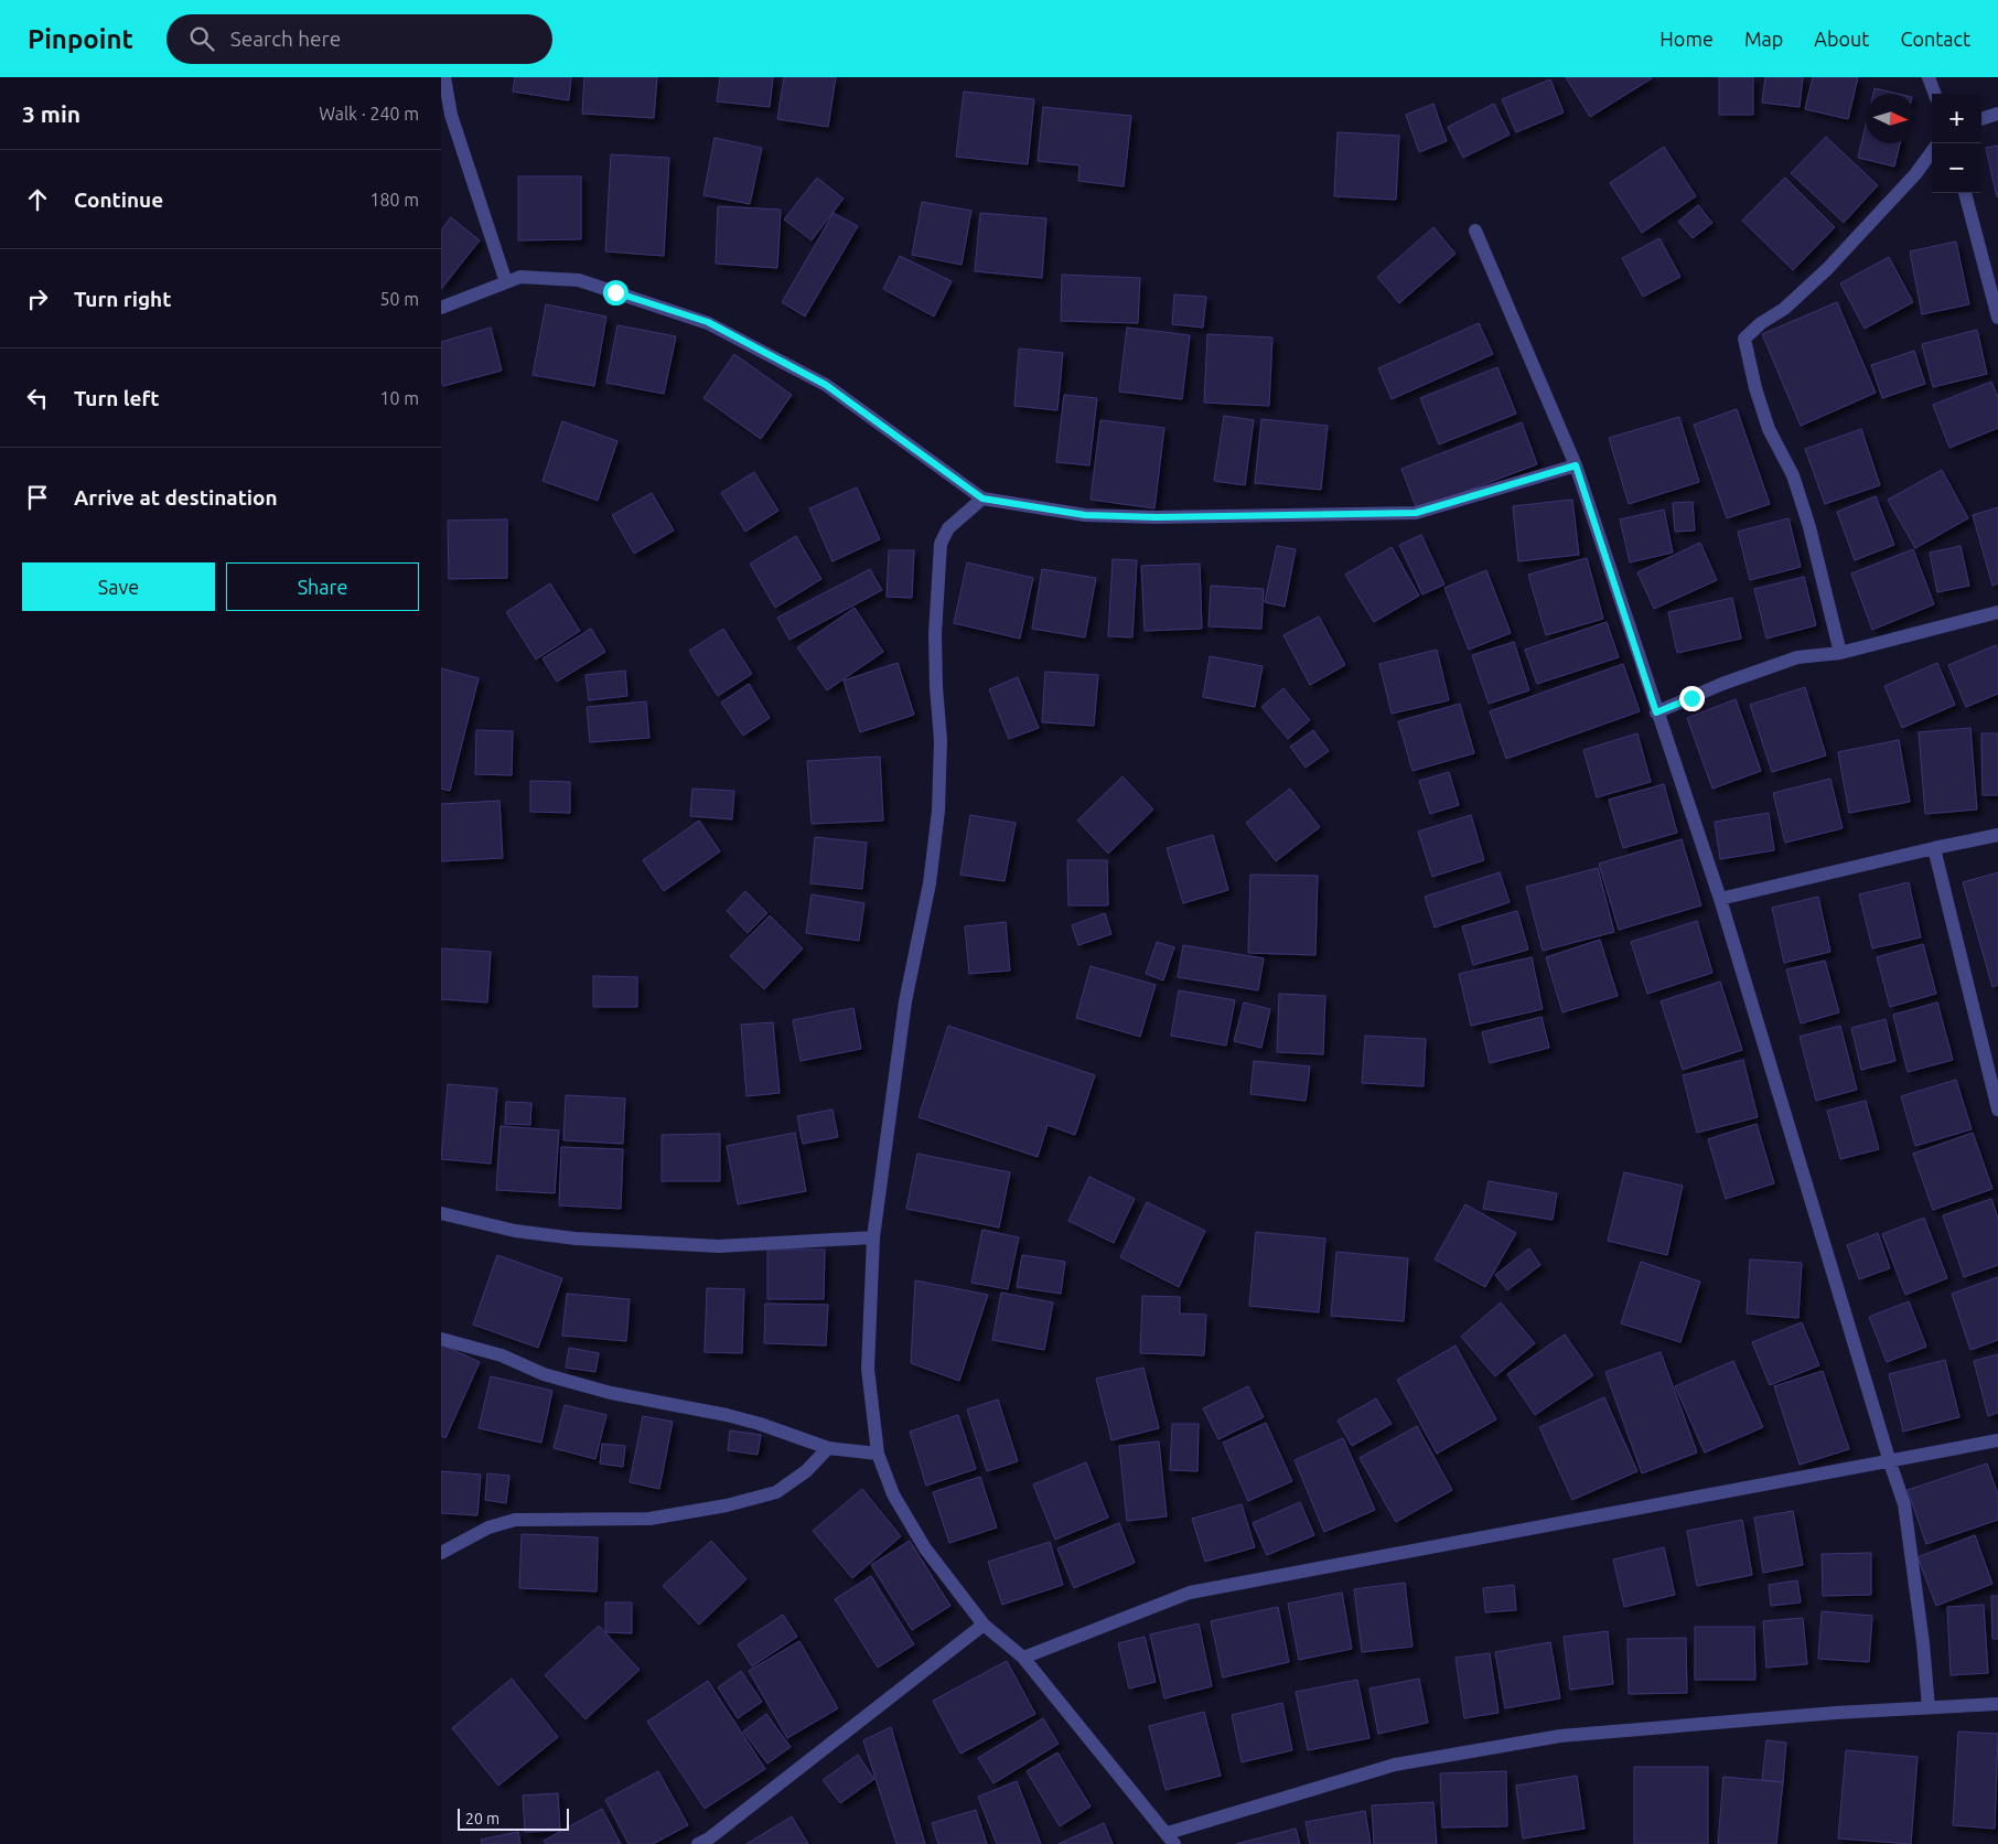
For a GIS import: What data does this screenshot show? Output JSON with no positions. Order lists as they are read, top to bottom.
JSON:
{
  "scale_bar": "20 m",
  "north": "right",
  "page": {
    "header": "Pinpoint",
    "search": "Search here",
    "nav": [
      "Home",
      "Map",
      "About",
      "Contact"
    ],
    "heading": ["3 min", "Walk · 240 m"],
    "map_buttons": ["+", "−"],
    "list": [
      ["Continue", "180 m"],
      ["Turn right", "50 m"],
      ["Turn left", "10 m"],
      "Arrive at destination"
    ],
    "buttons": ["Save", "Share"],
    "scale": "20 m"
  }
}
